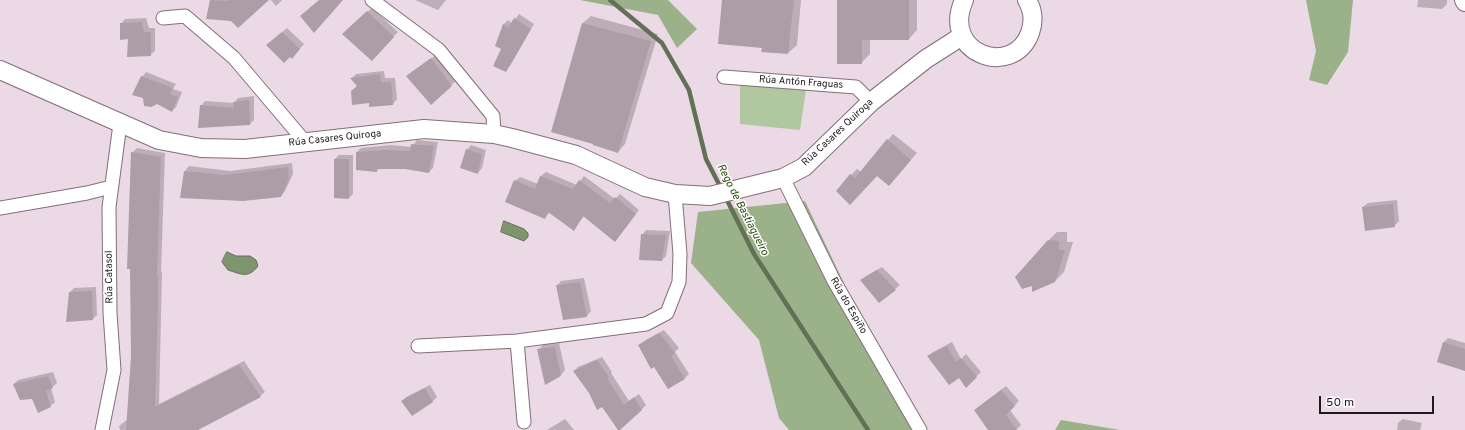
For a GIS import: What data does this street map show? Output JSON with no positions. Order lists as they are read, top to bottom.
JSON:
{
  "streets": {
    "street": [
      "Rúa Antón Fraguas",
      "Rúa Casares Quiroga",
      "Rúa Catasol",
      "Rúa do Espiño"
    ]
  },
  "crossings": [
    ["Rúa Antón Fraguas", "Rúa Casares Quiroga"],
    ["Rúa Casares Quiroga", "Rúa Catasol"],
    ["Rúa Casares Quiroga", "Rúa do Espiño"]
  ],
  "water": ["Rego de Bastiagueiro"],
  "scale_bar": "50 m"
}
